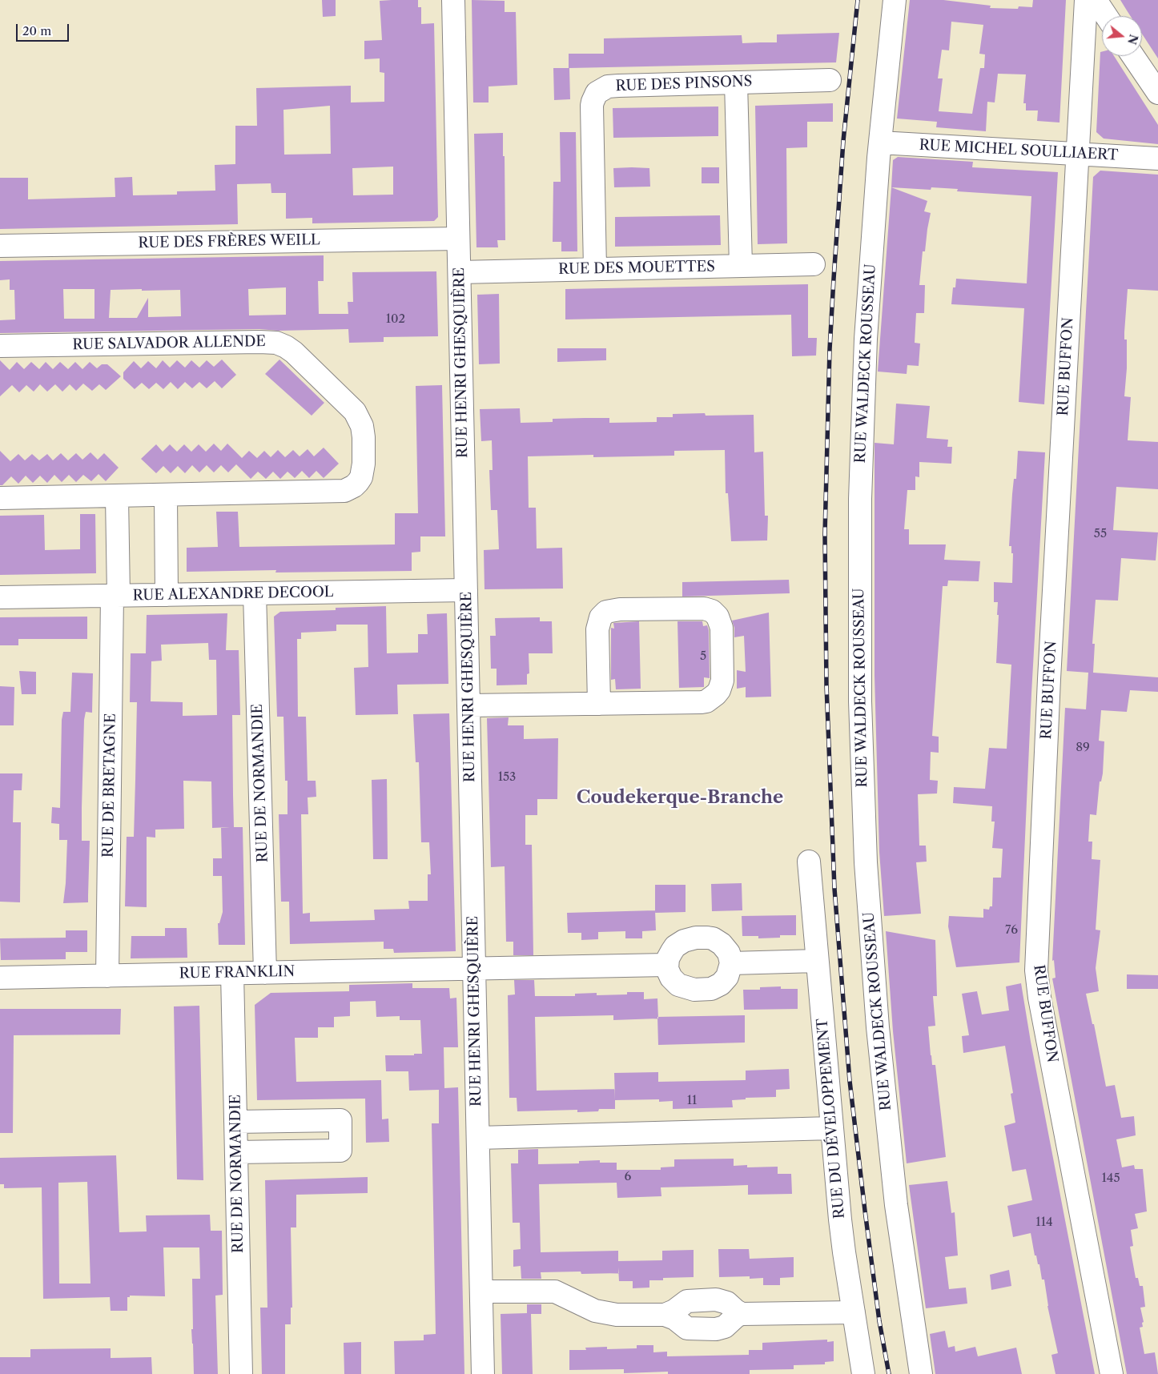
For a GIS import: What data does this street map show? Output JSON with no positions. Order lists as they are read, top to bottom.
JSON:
{
  "streets": {
    "street": [
      "RUE DES PINSONS",
      "RUE MICHEL SOULLIAERT",
      "RUE DES FRÈRES WEILL",
      "RUE DES MOUETTES",
      "RUE SALVADOR ALLENDE",
      "RUE HENRI GHESQUIÈRE",
      "RUE WALDECK ROUSSEAU",
      "RUE BUFFON",
      "RUE ALEXANDRE DECOOL",
      "RUE DE NORMANDIE",
      "RUE DE BRETAGNE",
      "RUE FRANKLIN",
      "RUE DU DÉVELOPPEMENT"
    ]
  },
  "crossings": [
    ["RUE DES PINSONS", "RUE DES MOUETTES"],
    ["RUE MICHEL SOULLIAERT", "RUE WALDECK ROUSSEAU"],
    ["RUE MICHEL SOULLIAERT", "RUE BUFFON"],
    ["RUE DES FRÈRES WEILL", "RUE HENRI GHESQUIÈRE"],
    ["RUE DES MOUETTES", "RUE HENRI GHESQUIÈRE"],
    ["RUE HENRI GHESQUIÈRE", "RUE ALEXANDRE DECOOL"],
    ["RUE HENRI GHESQUIÈRE", "RUE FRANKLIN"],
    ["RUE ALEXANDRE DECOOL", "RUE DE NORMANDIE"],
    ["RUE ALEXANDRE DECOOL", "RUE DE BRETAGNE"],
    ["RUE DE NORMANDIE", "RUE FRANKLIN"],
    ["RUE DE BRETAGNE", "RUE FRANKLIN"]
  ],
  "districts": ["Coudekerque-Branche"],
  "house_numbers": [
    "102",
    "55",
    "5",
    "89",
    "153",
    "76",
    "11",
    "6",
    "145",
    "114"
  ],
  "scale_bar": "20 m",
  "north": "right"
}
